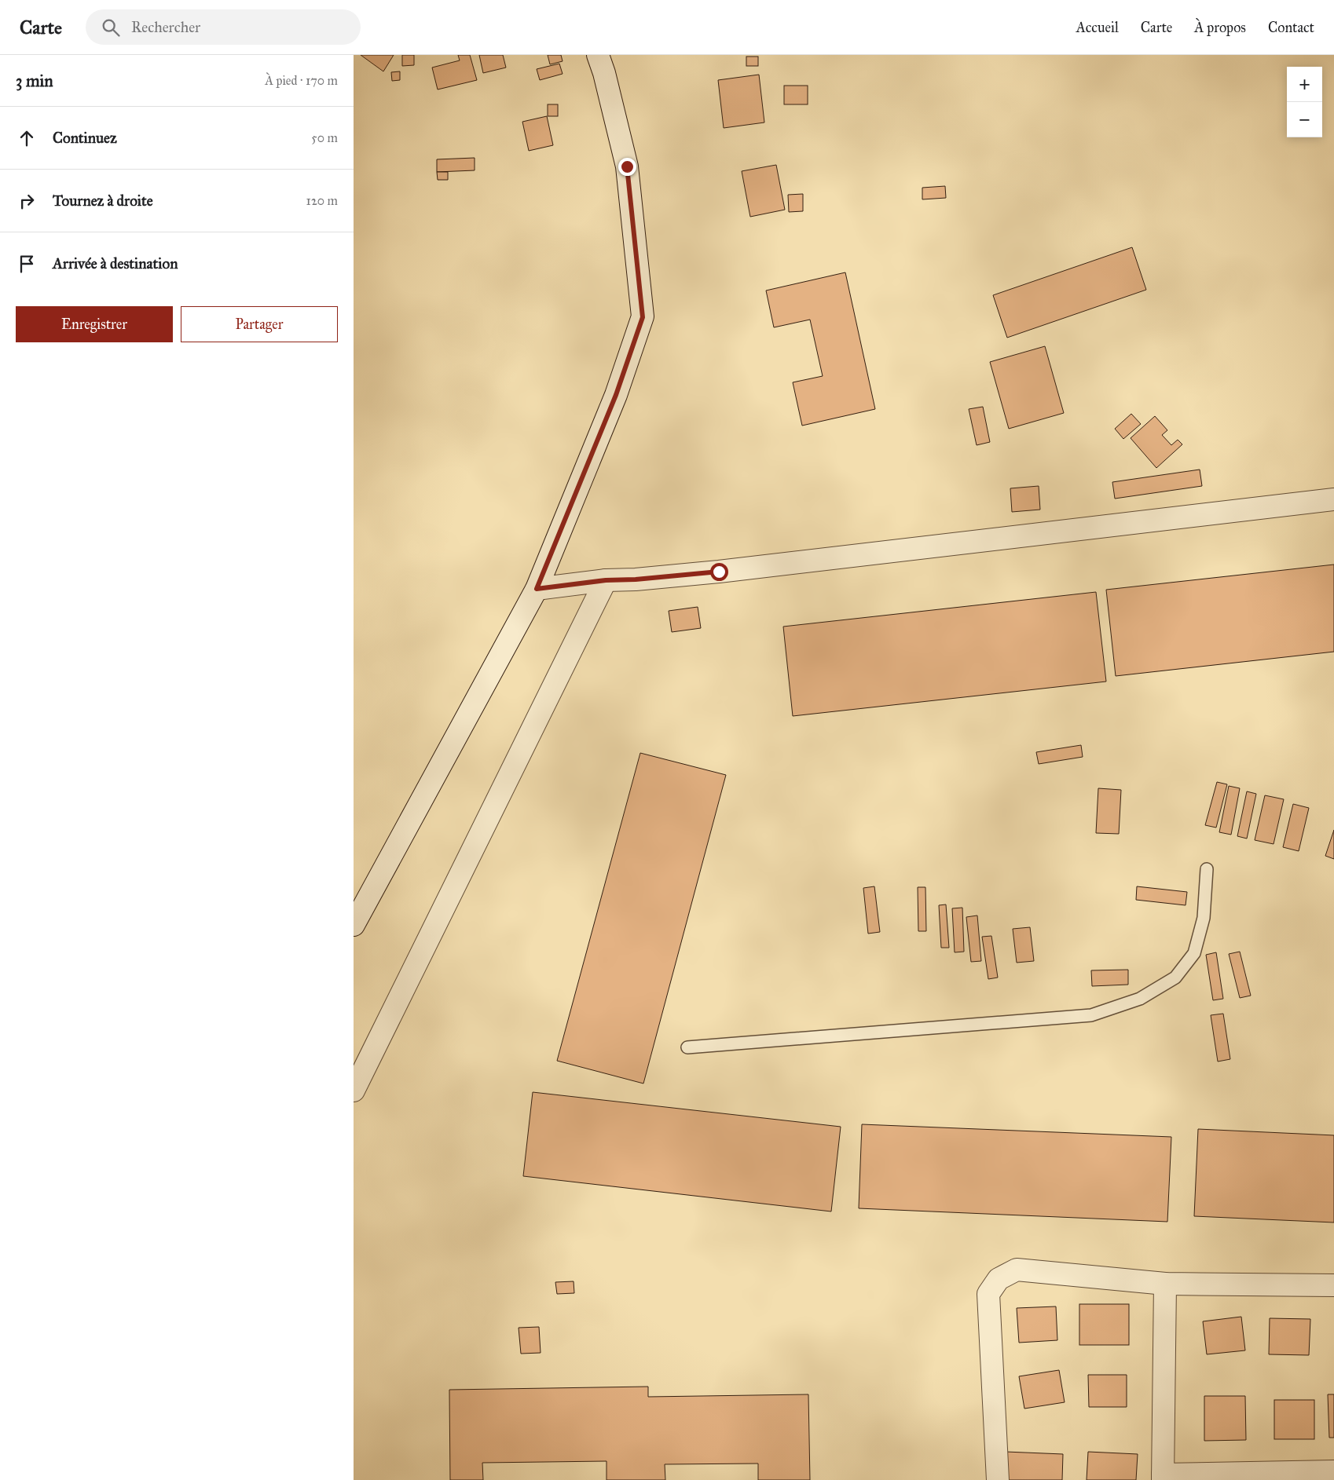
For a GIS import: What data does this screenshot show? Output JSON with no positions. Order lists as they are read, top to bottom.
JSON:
{
  "page": {
    "header": "Carte",
    "search": "Rechercher",
    "nav": [
      "Accueil",
      "Carte",
      "À propos",
      "Contact"
    ],
    "heading": ["3 min", "À pied · 170 m"],
    "map_buttons": ["+", "−"],
    "list": [
      ["Continuez", "50 m"],
      ["Tournez à droite", "120 m"],
      "Arrivée à destination"
    ],
    "buttons": ["Enregistrer", "Partager"]
  }
}
